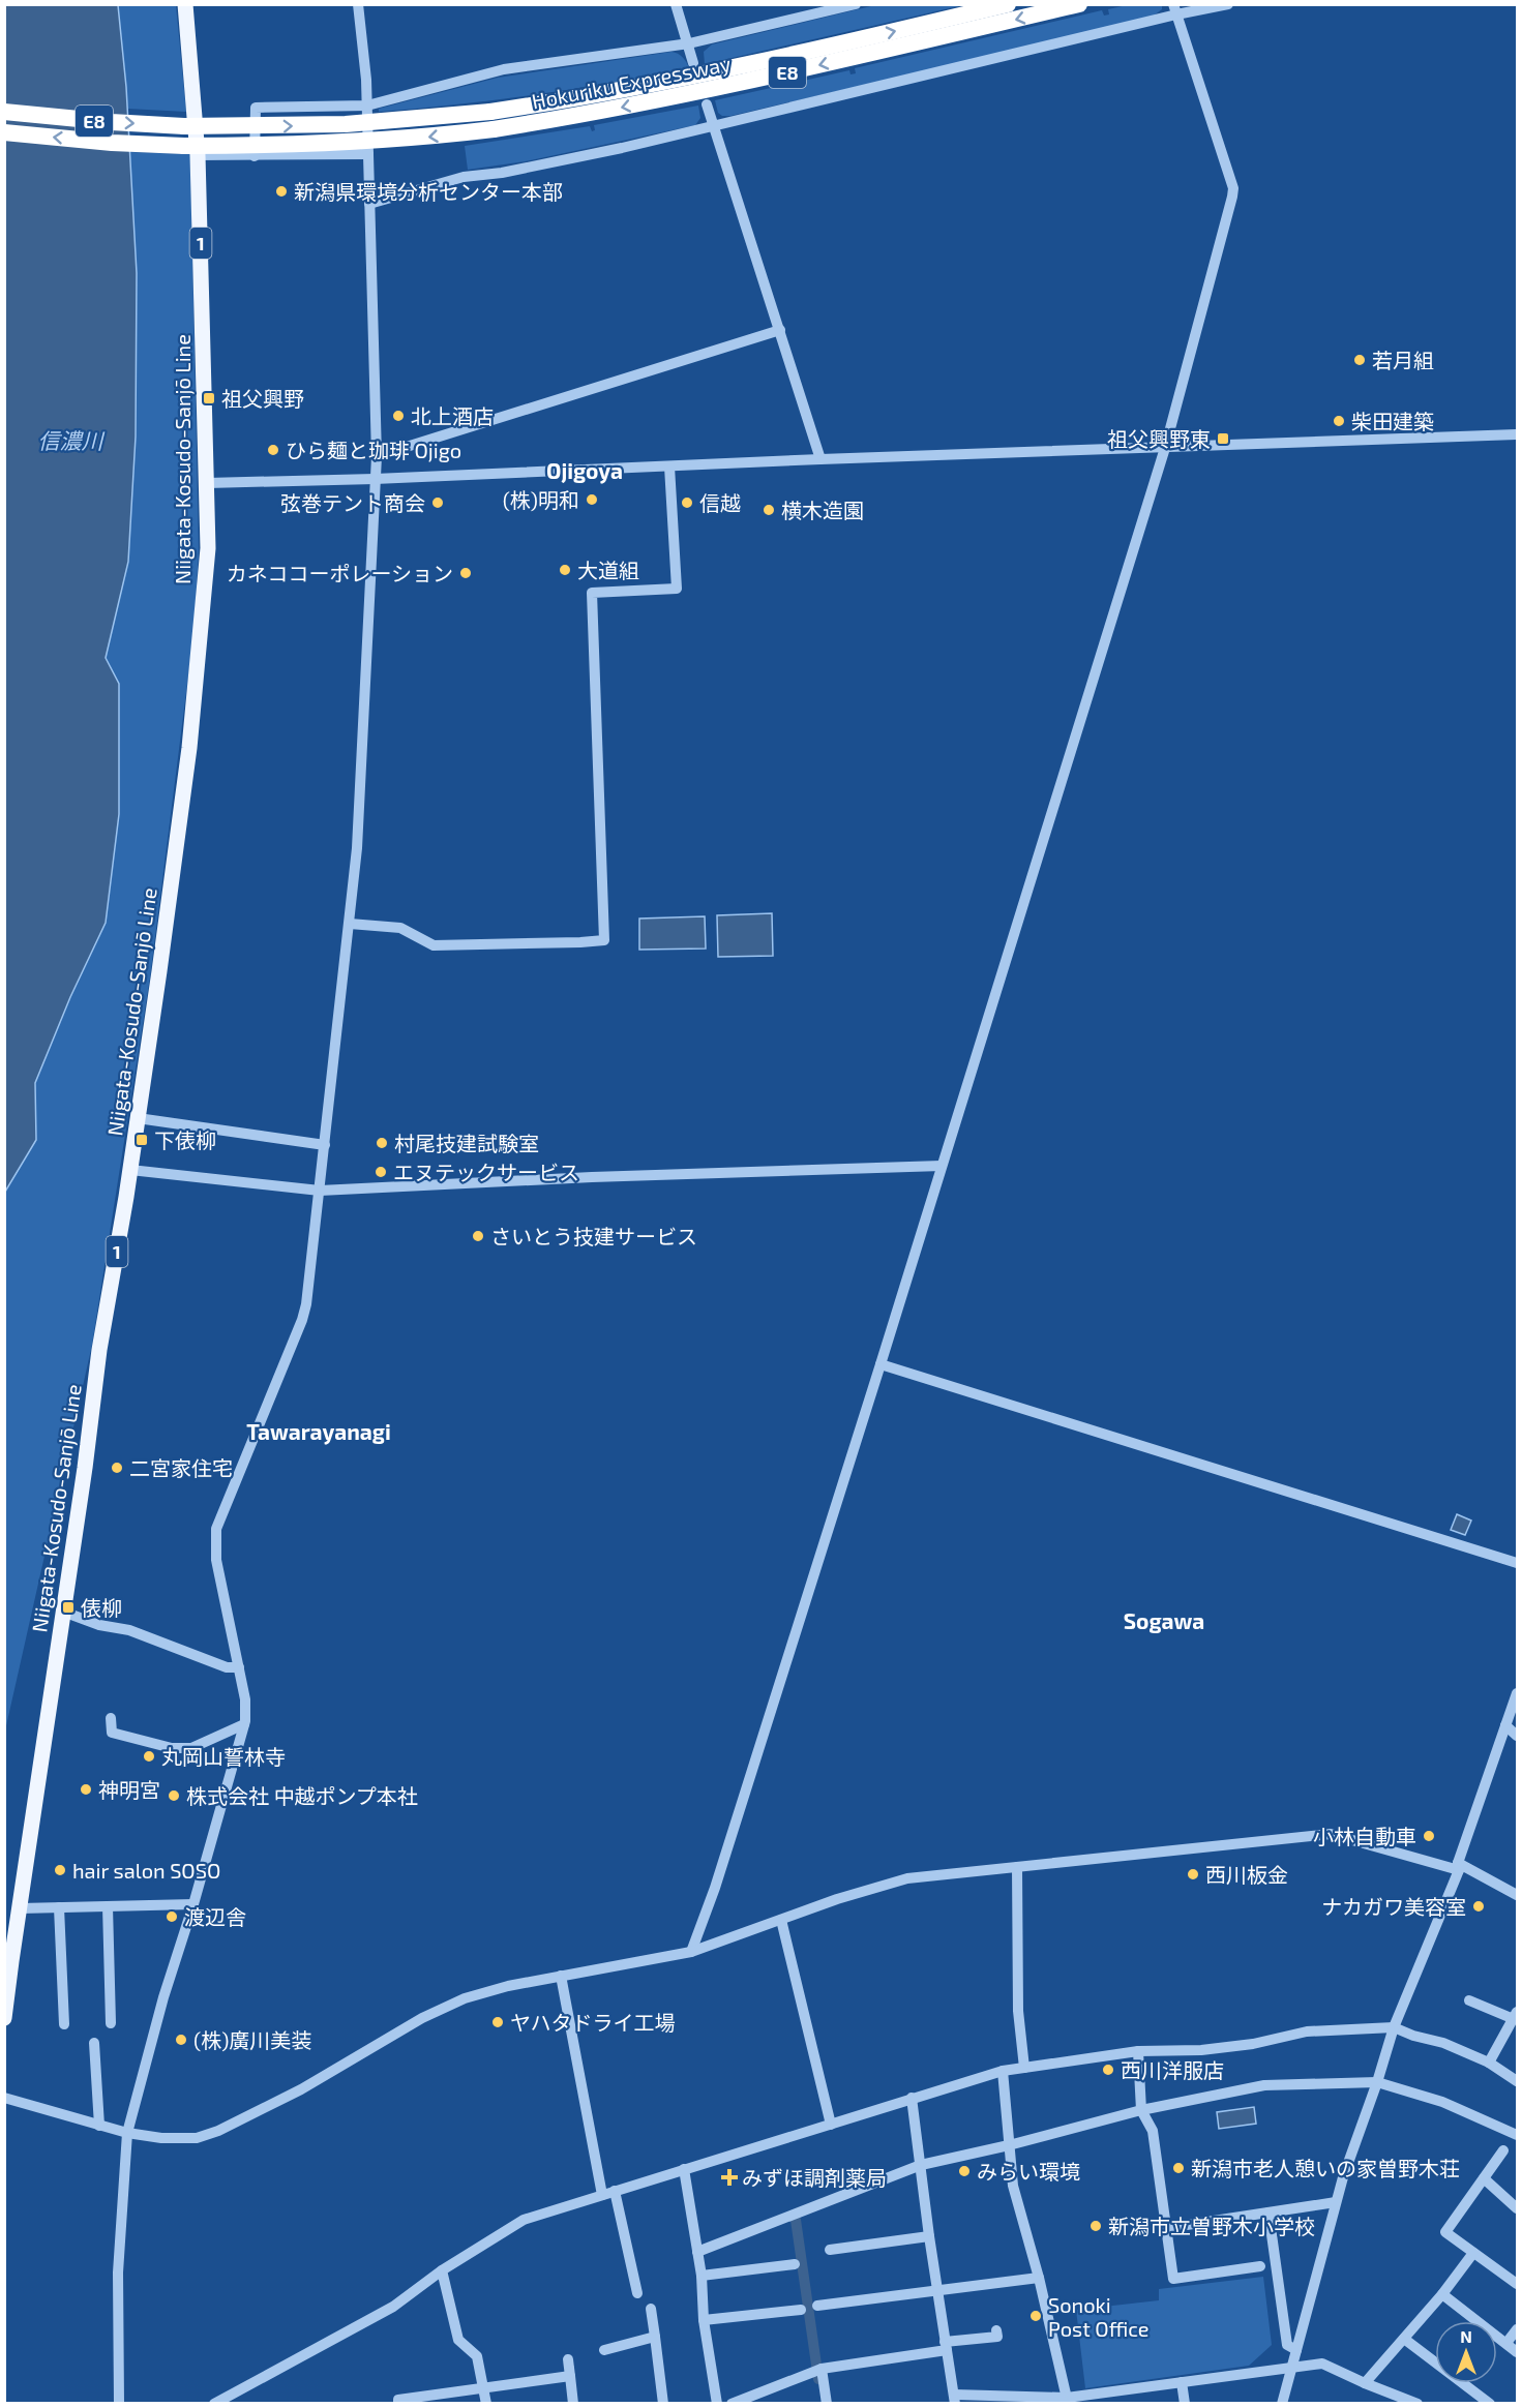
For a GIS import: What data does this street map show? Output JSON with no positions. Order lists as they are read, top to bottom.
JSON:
{
  "streets": {
    "highway": ["E8", "Hokuriku Expressway"],
    "main road": ["1", "Niigata-Kosudo-Sanjō Line"]
  },
  "districts": ["Ojigoya", "Tawarayanagi", "Sogawa"],
  "water": ["信濃川"],
  "places": {
    "other": [
      "新潟県環境分析センター本部",
      "若月組",
      "北上酒店",
      "柴田建築",
      "ひら麺と珈琲 Ojigo",
      "(株)明和",
      "弦巻テント商会",
      "信越",
      "横木造園",
      "大道組",
      "カネココーポレーション",
      "村尾技建試験室",
      "エヌテックサービス",
      "さいとう技建サービス",
      "二宮家住宅",
      "丸岡山誓林寺",
      "神明宮",
      "株式会社 中越ポンプ本社",
      "小林自動車",
      "hair salon SOSO",
      "西川板金",
      "ナカガワ美容室",
      "渡辺舎",
      "ヤハタドライ工場",
      "(株)廣川美装",
      "西川洋服店",
      "新潟市老人憩いの家曽野木荘",
      "みらい環境",
      "新潟市立曽野木小学校",
      "Sonoki Post Office"
    ],
    "transit": [
      "祖父興野",
      "祖父興野東",
      "下俵柳",
      "俵柳"
    ],
    "health": ["みずほ調剤薬局"]
  },
  "north": "top"
}
